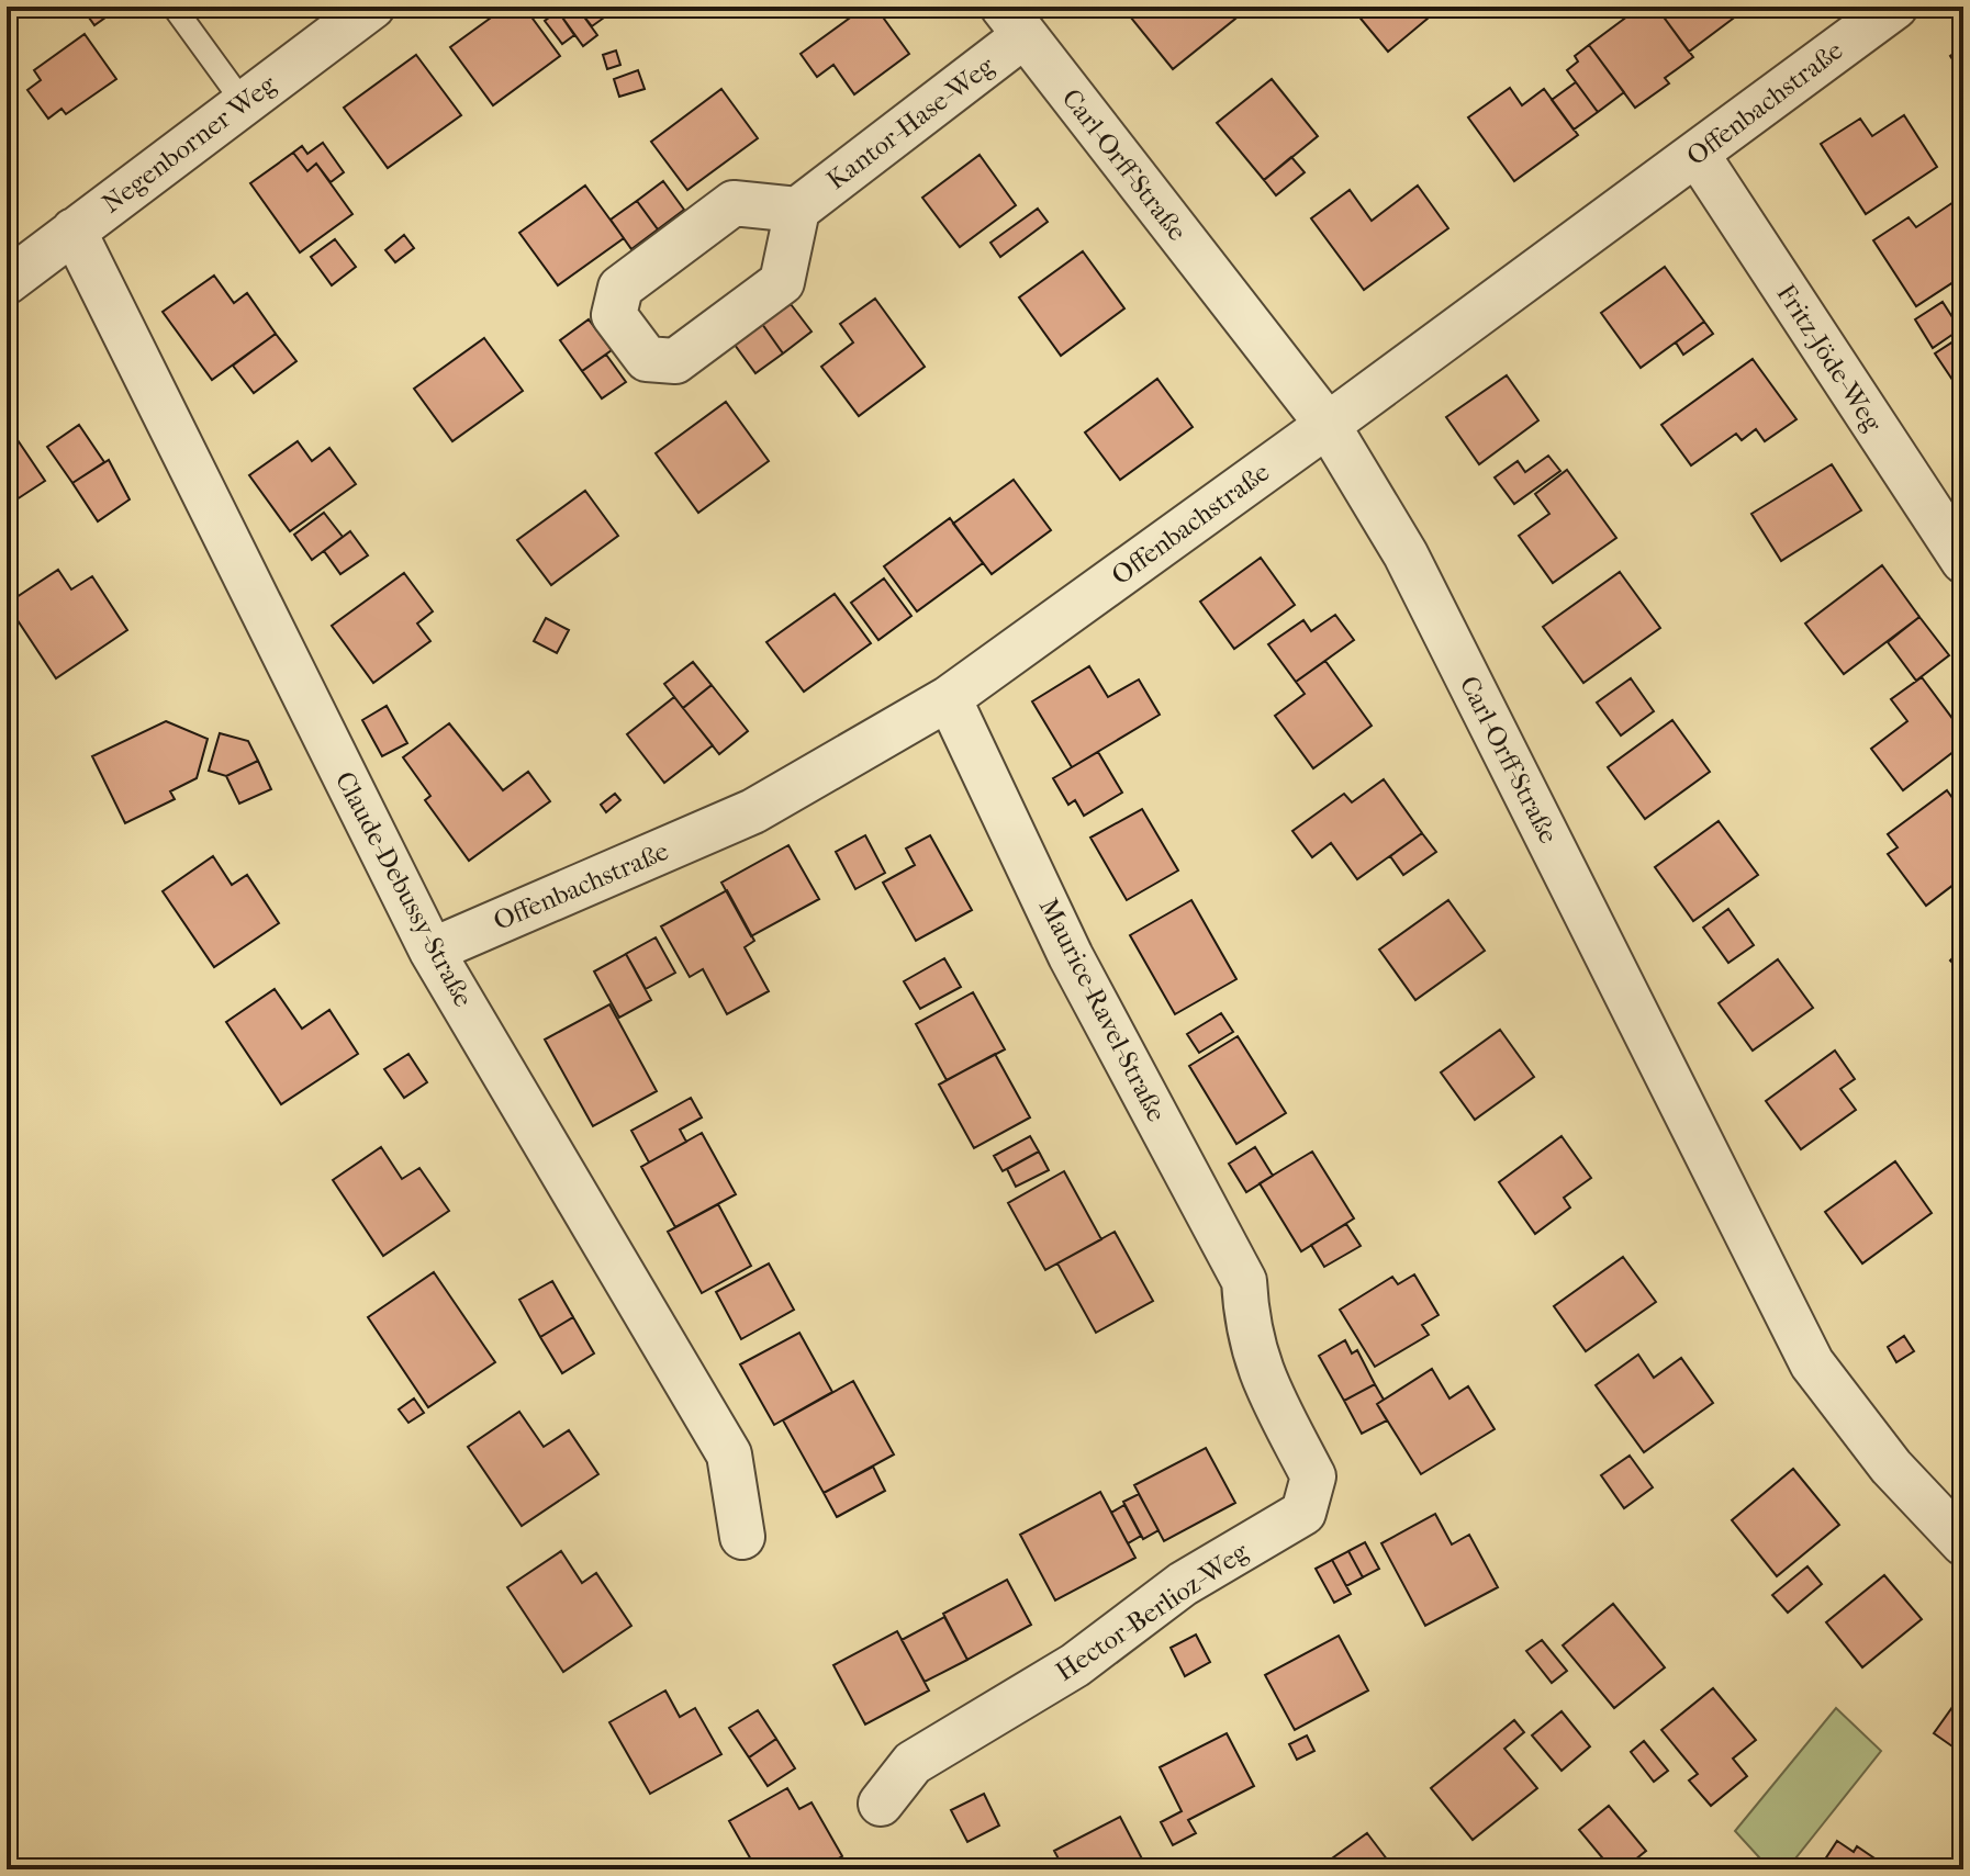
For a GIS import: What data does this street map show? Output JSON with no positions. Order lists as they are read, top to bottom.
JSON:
{
  "streets": {
    "street": [
      "Offenbachstraße",
      "Kantor-Hase-Weg",
      "Negenborner Weg",
      "Carl-Orff-Straße",
      "Fritz-Jöde-Weg",
      "Claude-Debussy-Straße",
      "Maurice-Ravel-Straße",
      "Hector-Berlioz-Weg"
    ]
  },
  "crossings": [
    ["Offenbachstraße", "Carl-Orff-Straße"],
    ["Offenbachstraße", "Fritz-Jöde-Weg"],
    ["Offenbachstraße", "Claude-Debussy-Straße"],
    ["Offenbachstraße", "Maurice-Ravel-Straße"],
    ["Kantor-Hase-Weg", "Carl-Orff-Straße"],
    ["Negenborner Weg", "Claude-Debussy-Straße"],
    ["Maurice-Ravel-Straße", "Hector-Berlioz-Weg"]
  ]
}
